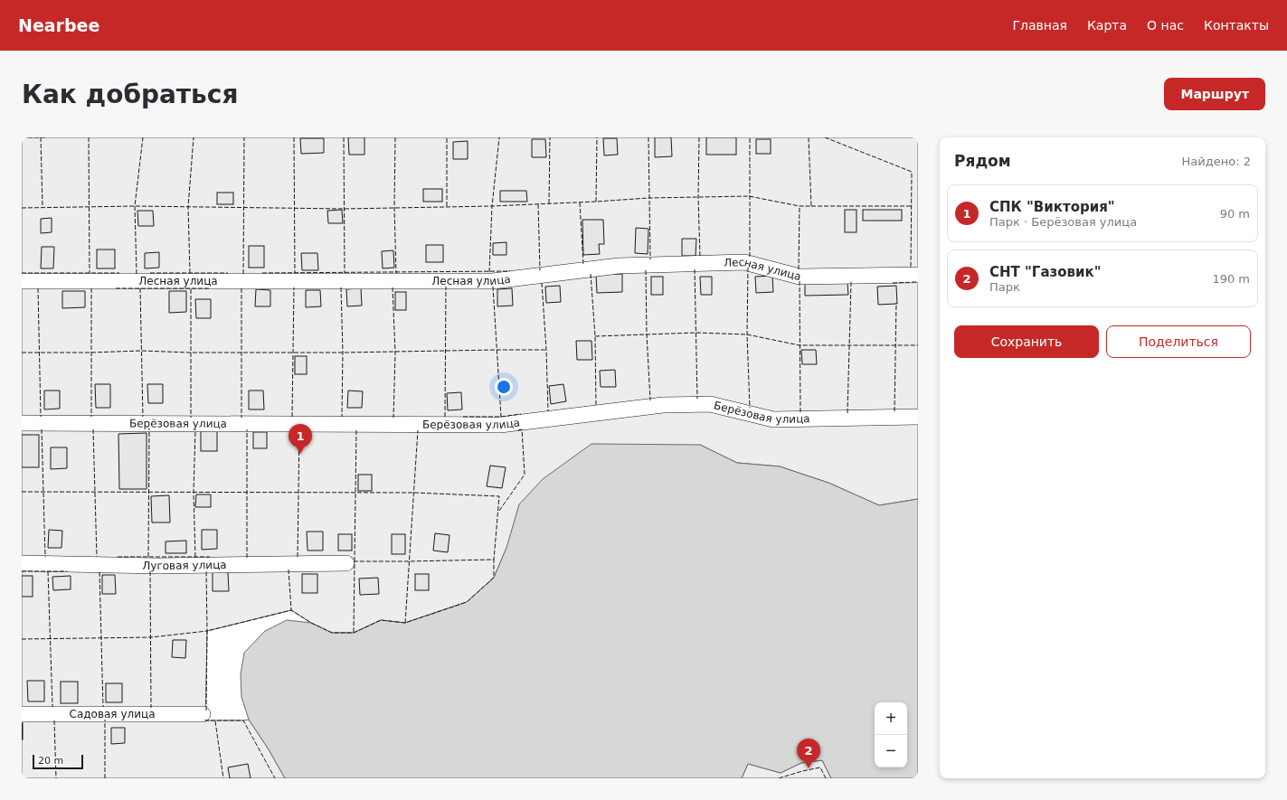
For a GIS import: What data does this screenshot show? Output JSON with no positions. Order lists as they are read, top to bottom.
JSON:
{
  "streets": {
    "street": [
      "Лесная улица",
      "Берёзовая улица",
      "Луговая улица",
      "Садовая улица"
    ]
  },
  "scale_bar": "20 m",
  "page": {
    "header": "Nearbee",
    "nav": [
      "Главная",
      "Карта",
      "О нас",
      "Контакты"
    ],
    "buttons": [
      "Маршрут",
      ["Сохранить", "Поделиться"]
    ],
    "title": "Как добраться",
    "heading": ["Рядом", "Найдено: 2"],
    "list": [
      {
        "mark": "1",
        "name": "СПК \"Виктория\"",
        "note": "Парк · Берёзовая улица",
        "value": "90 m"
      },
      {
        "mark": "2",
        "name": "СНТ \"Газовик\"",
        "note": "Парк",
        "value": "190 m"
      }
    ],
    "pins": ["1", "2"],
    "map_buttons": ["+", "−"],
    "scale": "20 m"
  }
}
